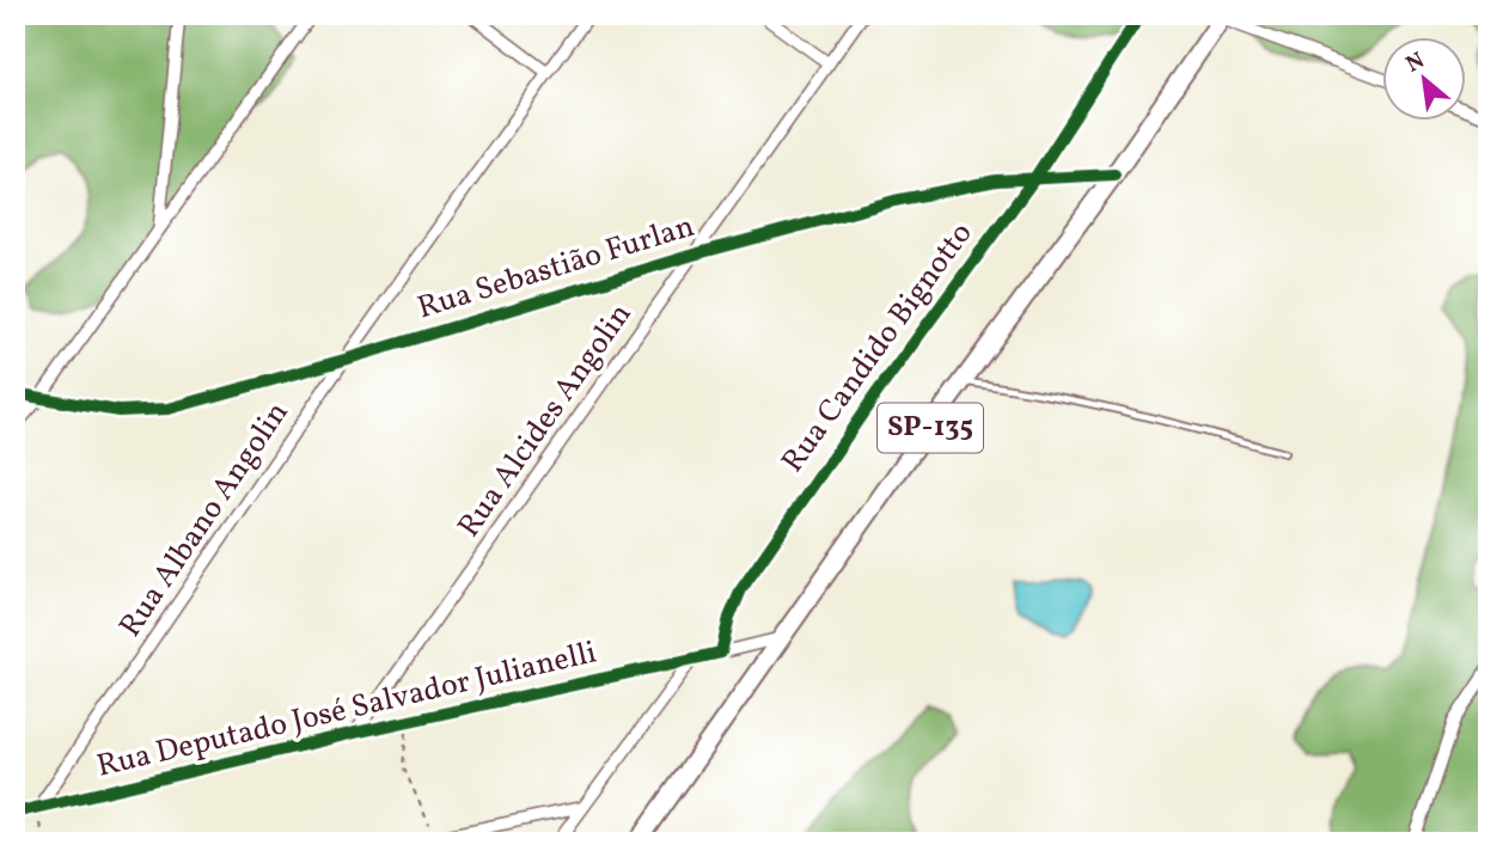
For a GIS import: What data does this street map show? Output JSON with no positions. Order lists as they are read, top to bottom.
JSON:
{
  "streets": {
    "main road": ["SP-135"],
    "street": [
      "Rua Sebastião Furlan",
      "Rua Candido Bignotto",
      "Rua Alcides Angolin",
      "Rua Albano Angolin",
      "Rua Deputado José Salvador Julianelli"
    ]
  },
  "crossings": [
    ["Rua Sebastião Furlan", "Rua Candido Bignotto"],
    ["Rua Sebastião Furlan", "Rua Alcides Angolin"],
    ["Rua Sebastião Furlan", "SP-135"],
    ["Rua Sebastião Furlan", "Rua Albano Angolin"],
    ["Rua Alcides Angolin", "Rua Deputado José Salvador Julianelli"],
    ["Rua Albano Angolin", "Rua Deputado José Salvador Julianelli"]
  ],
  "north": "top left"
}
